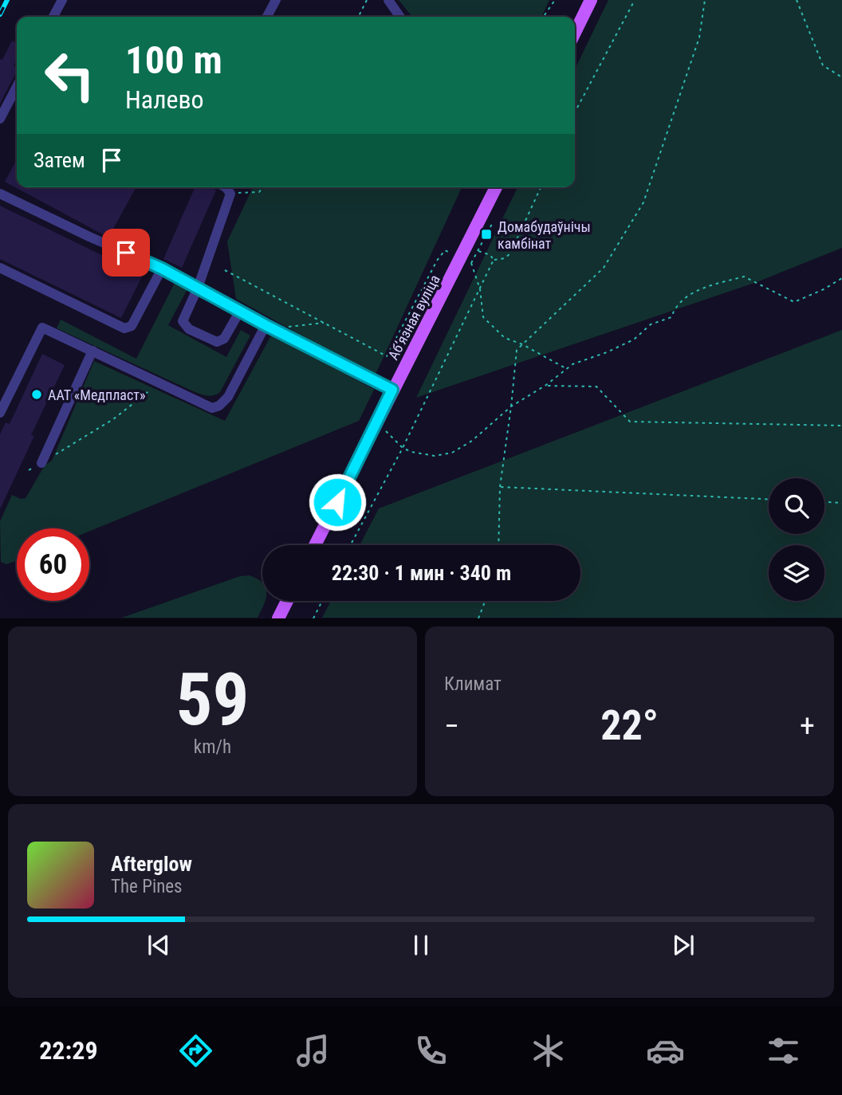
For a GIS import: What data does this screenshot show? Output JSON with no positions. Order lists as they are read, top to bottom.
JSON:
{
  "streets": {
    "main road": ["Абʼязная вуліца"]
  },
  "places": {
    "transit": ["Домабудаўнічы камбінат"],
    "other": ["ААТ «Медпласт»"]
  },
  "page": {
    "turn": ["100 m", "Налево"],
    "then": "Затем",
    "limit": "60",
    "trip": "22:30 · 1 мин · 340 m",
    "tile": [
      ["59", "km/h"],
      "Климат"
    ],
    "heat": ["−", "22°", "+"],
    "song": ["Afterglow", "The Pines"],
    "tabs": "22:29"
  }
}
